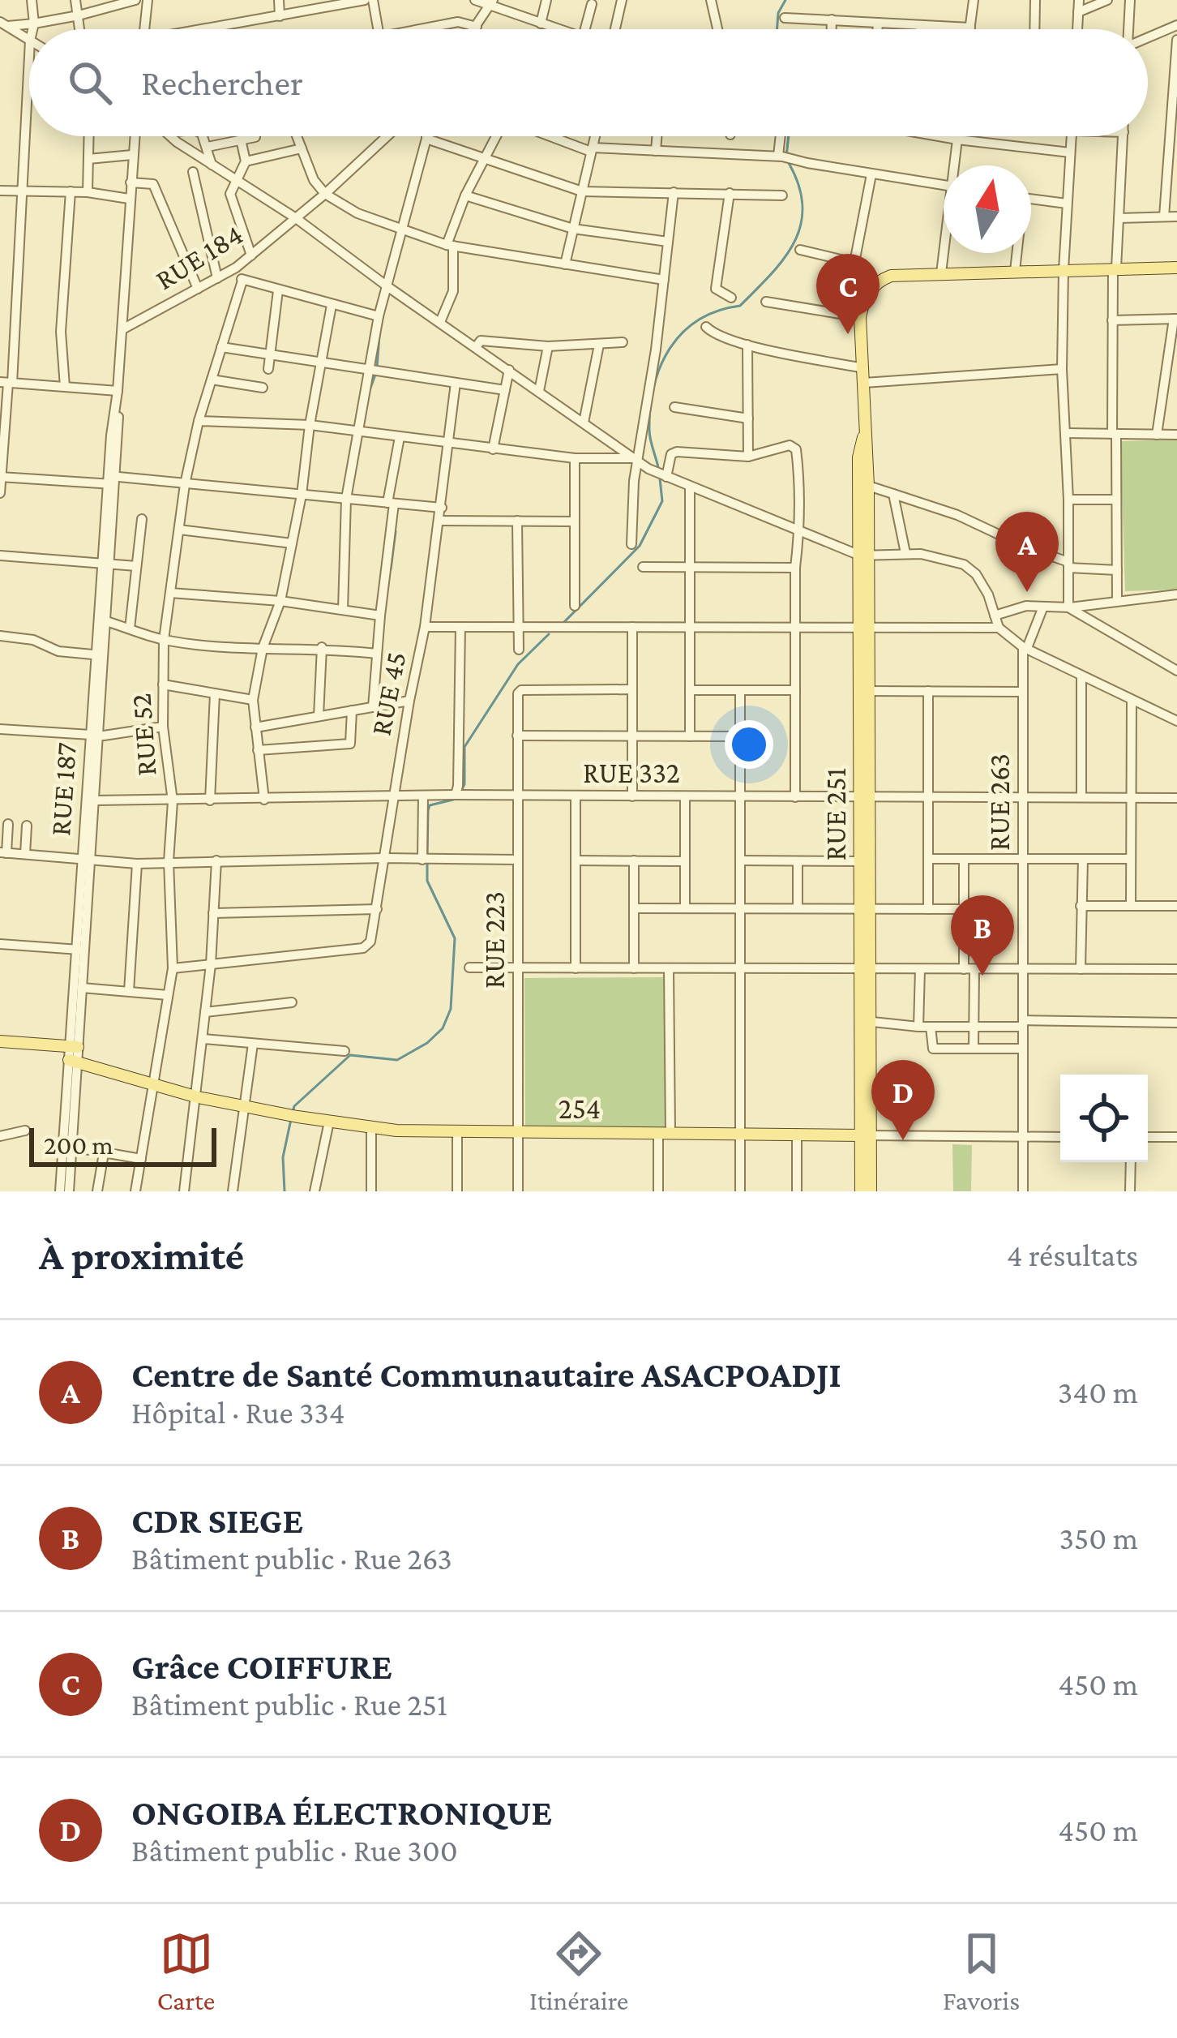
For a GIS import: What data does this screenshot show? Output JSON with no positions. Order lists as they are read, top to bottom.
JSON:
{
  "streets": {
    "main road": ["RUE 251", "254"],
    "street": [
      "RUE 184",
      "RUE 45",
      "RUE 52",
      "RUE 332",
      "RUE 187",
      "RUE 263",
      "RUE 223"
    ]
  },
  "crossings": [
    ["RUE 184", "RUE 187"],
    ["RUE 45", "RUE 332"],
    ["RUE 52", "RUE 332"],
    ["RUE 52", "254"],
    ["RUE 332", "RUE 187"],
    ["RUE 332", "RUE 263"],
    ["RUE 332", "RUE 251"],
    ["RUE 332", "RUE 223"],
    ["RUE 187", "254"],
    ["RUE 251", "254"],
    ["RUE 223", "254"]
  ],
  "scale_bar": "200 m",
  "north": "top",
  "page": {
    "search": "Rechercher",
    "pins": [
      "C",
      "A",
      "B",
      "D"
    ],
    "scale": "200 m",
    "heading": ["À proximité", "4 résultats"],
    "list": [
      {
        "mark": "A",
        "name": "Centre de Santé Communautaire ASACPOADJI",
        "note": "Hôpital · Rue 334",
        "value": "340 m"
      },
      {
        "mark": "B",
        "name": "CDR SIEGE",
        "note": "Bâtiment public · Rue 263",
        "value": "350 m"
      },
      {
        "mark": "C",
        "name": "Grâce COIFFURE",
        "note": "Bâtiment public · Rue 251",
        "value": "450 m"
      },
      {
        "mark": "D",
        "name": "ONGOIBA ÉLECTRONIQUE",
        "note": "Bâtiment public · Rue 300",
        "value": "450 m"
      }
    ],
    "nav": ["Carte", "Itinéraire", "Favoris"]
  }
}
